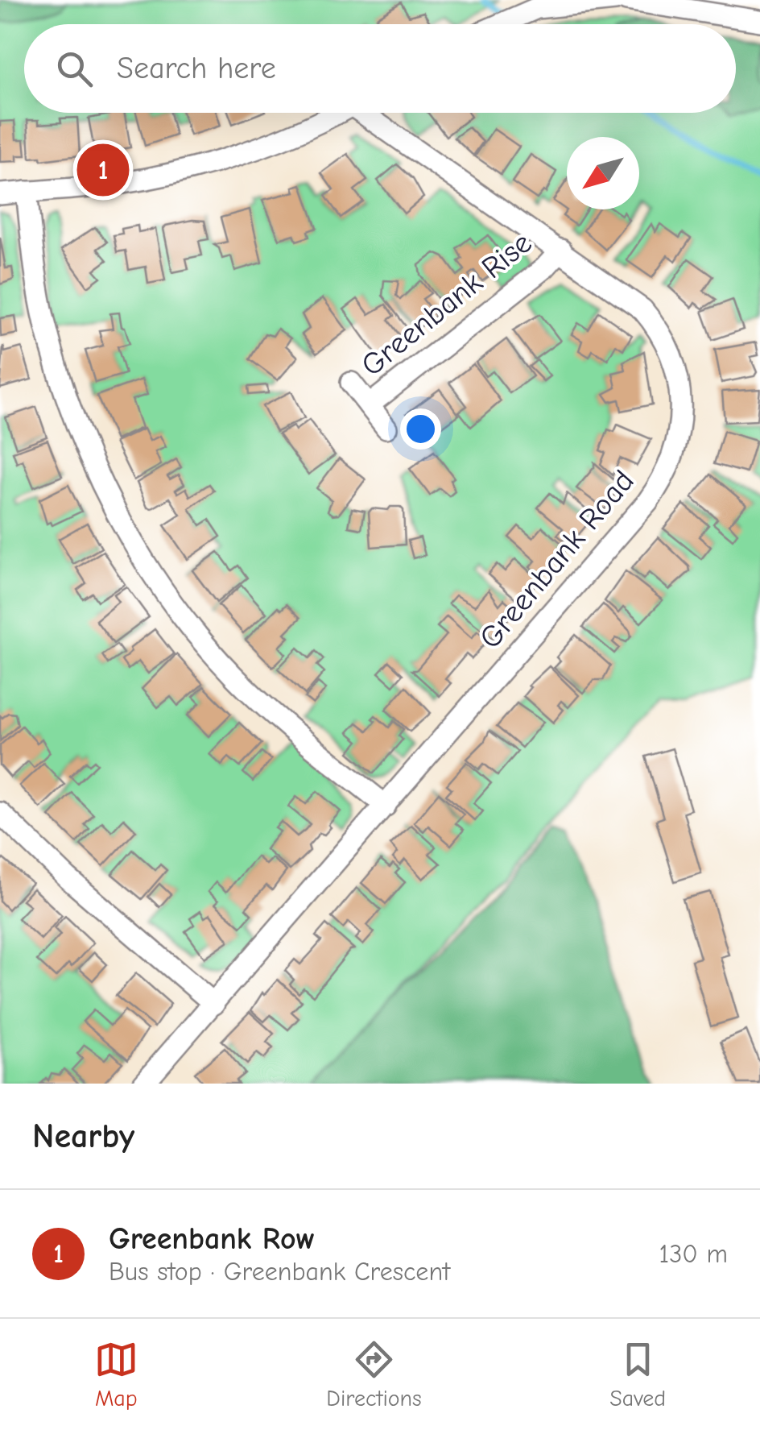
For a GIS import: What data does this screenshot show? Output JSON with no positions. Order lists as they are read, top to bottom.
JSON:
{
  "streets": {
    "street": ["Greenbank Rise", "Greenbank Road"]
  },
  "crossings": [
    ["Greenbank Rise", "Greenbank Road"]
  ],
  "north": "bottom left",
  "page": {
    "search": "Search here",
    "pins": "1",
    "heading": "Nearby",
    "list": [
      {
        "mark": "1",
        "name": "Greenbank Row",
        "note": "Bus stop · Greenbank Crescent",
        "value": "130 m"
      }
    ],
    "nav": ["Map", "Directions", "Saved"]
  }
}
